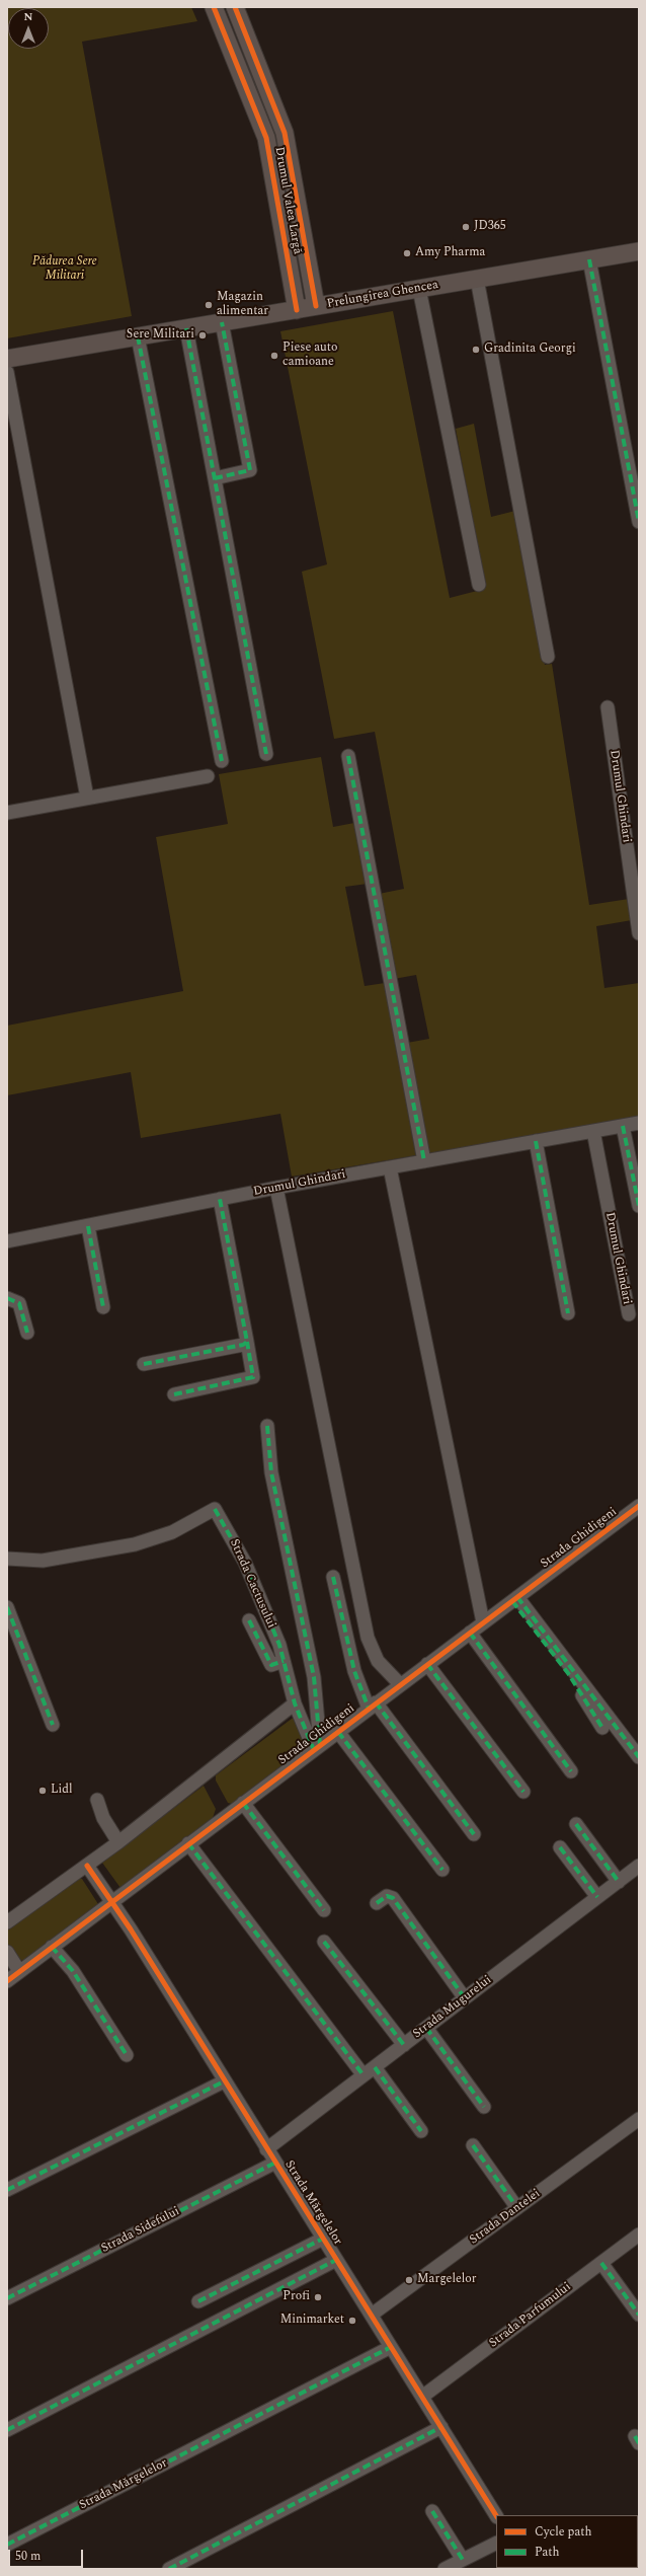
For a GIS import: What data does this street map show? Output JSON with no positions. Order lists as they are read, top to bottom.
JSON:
{
  "streets": {
    "main road": ["Drumul Valea Largă", "Prelungirea Ghencea"],
    "street": [
      "Drumul Ghindari",
      "Strada Ghidigeni",
      "Strada Cactusului",
      "Strada Mugurelui",
      "Strada Mărgelelor",
      "Strada Dantelei",
      "Strada Sidefului",
      "Strada Parfumului"
    ]
  },
  "crossings": [
    ["Drumul Valea Largă", "Prelungirea Ghencea"],
    ["Strada Ghidigeni", "Strada Cactusului"],
    ["Strada Ghidigeni", "Strada Mărgelelor"],
    ["Strada Mugurelui", "Strada Mărgelelor"],
    ["Strada Mărgelelor", "Strada Dantelei"],
    ["Strada Mărgelelor", "Strada Sidefului"],
    ["Strada Mărgelelor", "Strada Parfumului"]
  ],
  "parks": ["Pădurea Sere Militari"],
  "places": [
    "JD365",
    "Amy Pharma",
    "Magazin alimentar",
    "Sere Militari",
    "Gradinita Georgi",
    "Piese auto camioane",
    "Lidl",
    "Margelelor",
    "Profi",
    "Minimarket"
  ],
  "legend": ["Cycle path", "Path"],
  "scale_bar": "50 m",
  "north": "top"
}
